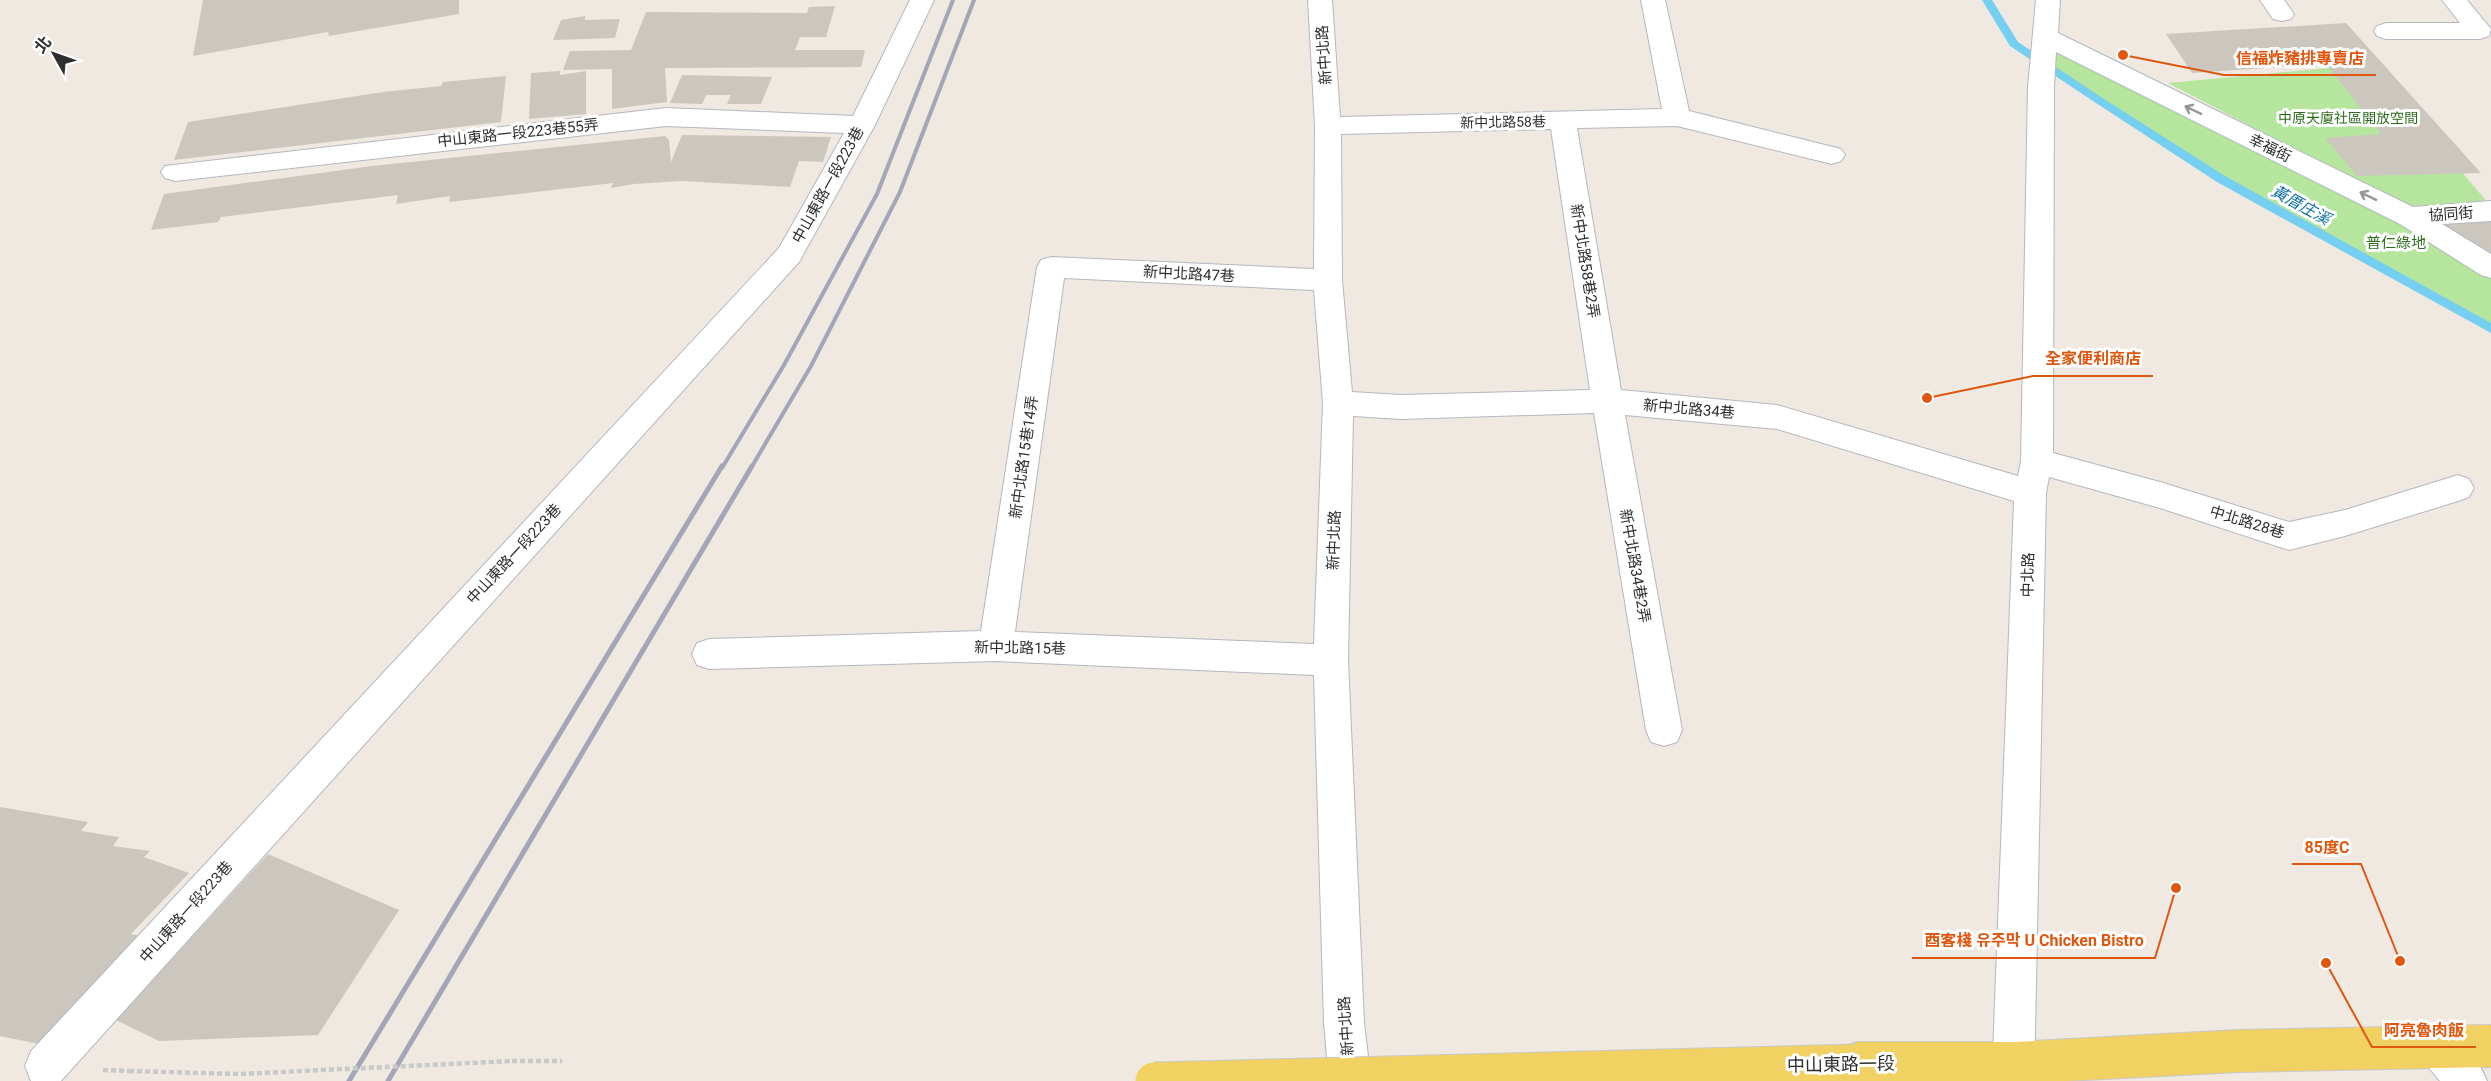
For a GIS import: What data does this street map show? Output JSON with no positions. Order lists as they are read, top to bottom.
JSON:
{
  "streets": {
    "main road": ["中山東路一段"],
    "street": [
      "新中北路",
      "新中北路58巷",
      "中山東路一段223巷55弄",
      "幸福街",
      "中山東路一段223巷",
      "協同街",
      "新中北路58巷2弄",
      "新中北路47巷",
      "新中北路34巷",
      "新中北路15巷14弄",
      "中北路28巷",
      "新中北路34巷2弄",
      "中北路",
      "新中北路15巷"
    ]
  },
  "crossings": [
    ["新中北路", "新中北路58巷"],
    ["新中北路", "新中北路47巷"],
    ["新中北路", "新中北路34巷"],
    ["新中北路", "新中北路15巷"],
    ["新中北路58巷", "新中北路58巷2弄"],
    ["中山東路一段223巷55弄", "中山東路一段223巷"],
    ["幸福街", "協同街"],
    ["幸福街", "中北路"],
    ["新中北路58巷2弄", "新中北路34巷"],
    ["新中北路58巷2弄", "新中北路34巷2弄"],
    ["新中北路47巷", "新中北路15巷14弄"],
    ["新中北路34巷", "新中北路34巷2弄"],
    ["新中北路34巷", "中北路"],
    ["新中北路15巷14弄", "新中北路15巷"],
    ["中北路28巷", "中北路"],
    ["中北路", "中山東路一段"]
  ],
  "one_way": ["幸福街"],
  "water": ["黃厝庄溪"],
  "parks": ["中原天廈社區開放空間", "普仁綠地"],
  "places": [
    "信福炸豬排專賣店",
    "全家便利商店",
    "酉客棧 유주막 U Chicken Bistro",
    "85度C",
    "阿亮魯肉飯"
  ],
  "north": "top left"
}
